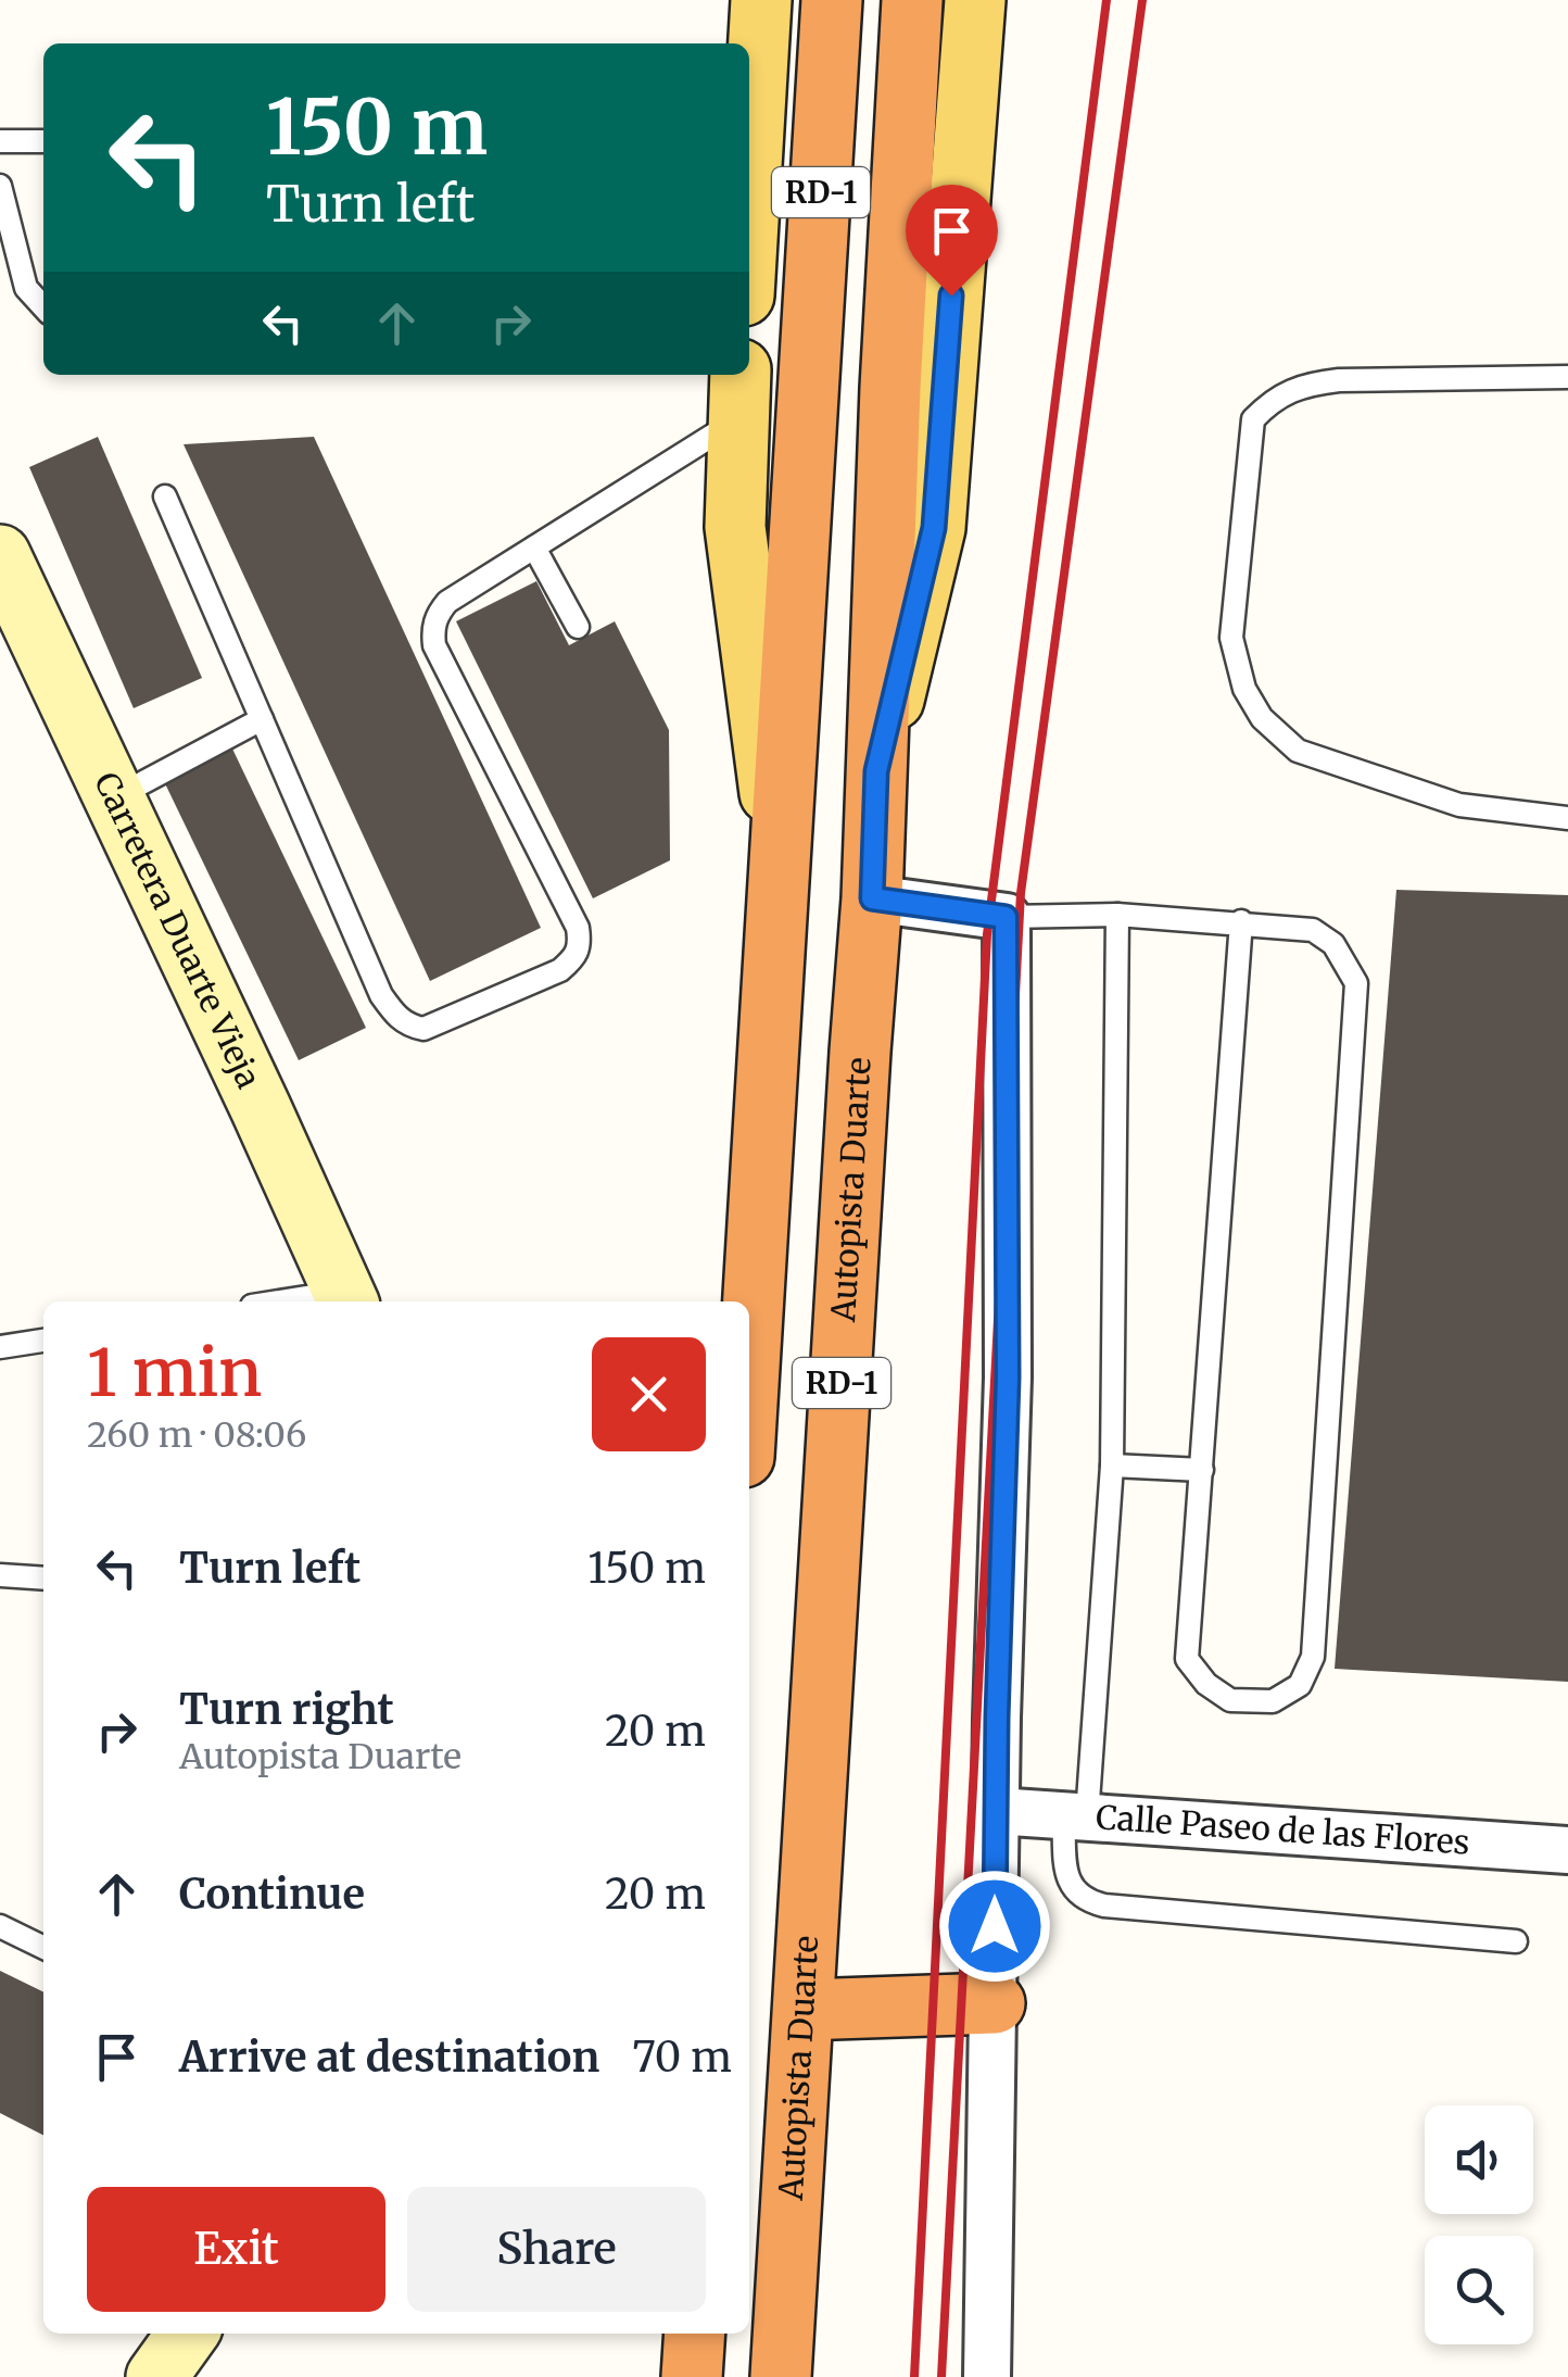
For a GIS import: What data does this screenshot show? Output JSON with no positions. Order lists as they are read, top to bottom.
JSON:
{
  "streets": {
    "highway": ["RD-1", "Autopista Duarte"],
    "main road": ["Carretera Duarte Vieja"],
    "street": ["Calle Paseo de las Flores"]
  },
  "page": {
    "turn": ["150 m", "Turn left"],
    "heading": ["1 min", "260 m · 08:06"],
    "list": [
      {
        "name": "Turn left",
        "value": "150 m"
      },
      {
        "name": "Turn right",
        "note": "Autopista Duarte",
        "value": "20 m"
      },
      {
        "name": "Continue",
        "value": "20 m"
      },
      {
        "name": "Arrive at destination",
        "value": "70 m"
      }
    ],
    "buttons": ["Exit", "Share"]
  }
}
